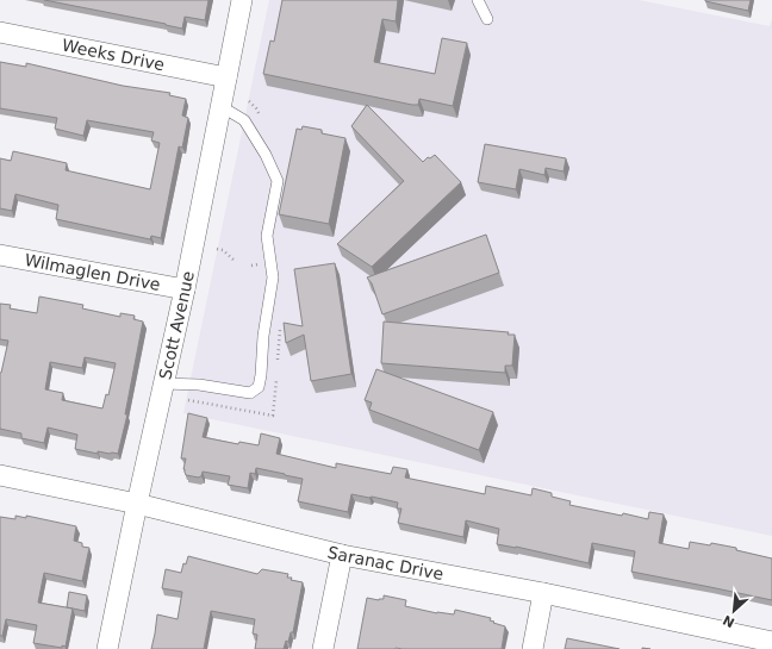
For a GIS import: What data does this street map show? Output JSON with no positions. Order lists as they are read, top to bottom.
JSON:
{
  "streets": {
    "street": [
      "Weeks Drive",
      "Wilmaglen Drive",
      "Scott Avenue",
      "Saranac Drive"
    ]
  },
  "crossings": [
    ["Weeks Drive", "Scott Avenue"],
    ["Wilmaglen Drive", "Scott Avenue"],
    ["Scott Avenue", "Saranac Drive"]
  ],
  "north": "bottom left"
}
